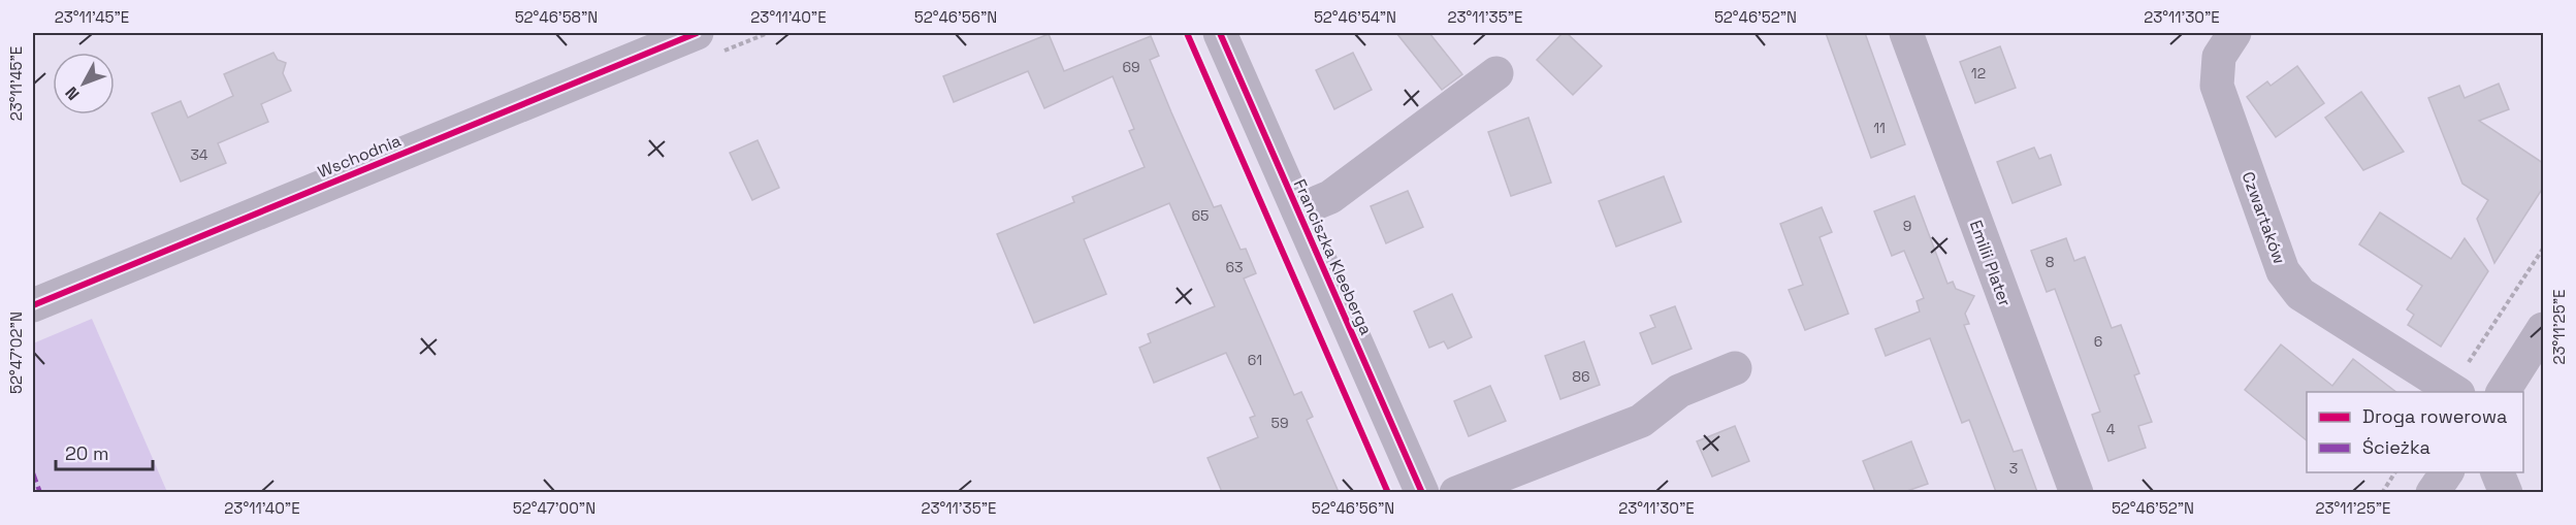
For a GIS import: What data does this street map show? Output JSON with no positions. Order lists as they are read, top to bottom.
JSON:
{
  "streets": {
    "street": [
      "Wschodnia",
      "Czwartaków",
      "Franciszka Kleeberga",
      "Emilii Plater"
    ]
  },
  "house_numbers": [
    "69",
    "12",
    "11",
    "34",
    "65",
    "9",
    "8",
    "63",
    "6",
    "61",
    "86",
    "59",
    "4",
    "3"
  ],
  "legend": ["Droga rowerowa", "Ścieżka"],
  "scale_bar": "20 m",
  "north": "bottom left",
  "coordinates": [
    "23°11'45\"E",
    "52°46'58\"N",
    "23°11'40\"E",
    "52°46'56\"N",
    "52°46'54\"N",
    "23°11'35\"E",
    "52°46'52\"N",
    "23°11'30\"E",
    "23°11'25\"E",
    "52°47'02\"N",
    "52°47'00\"N"
  ]
}
